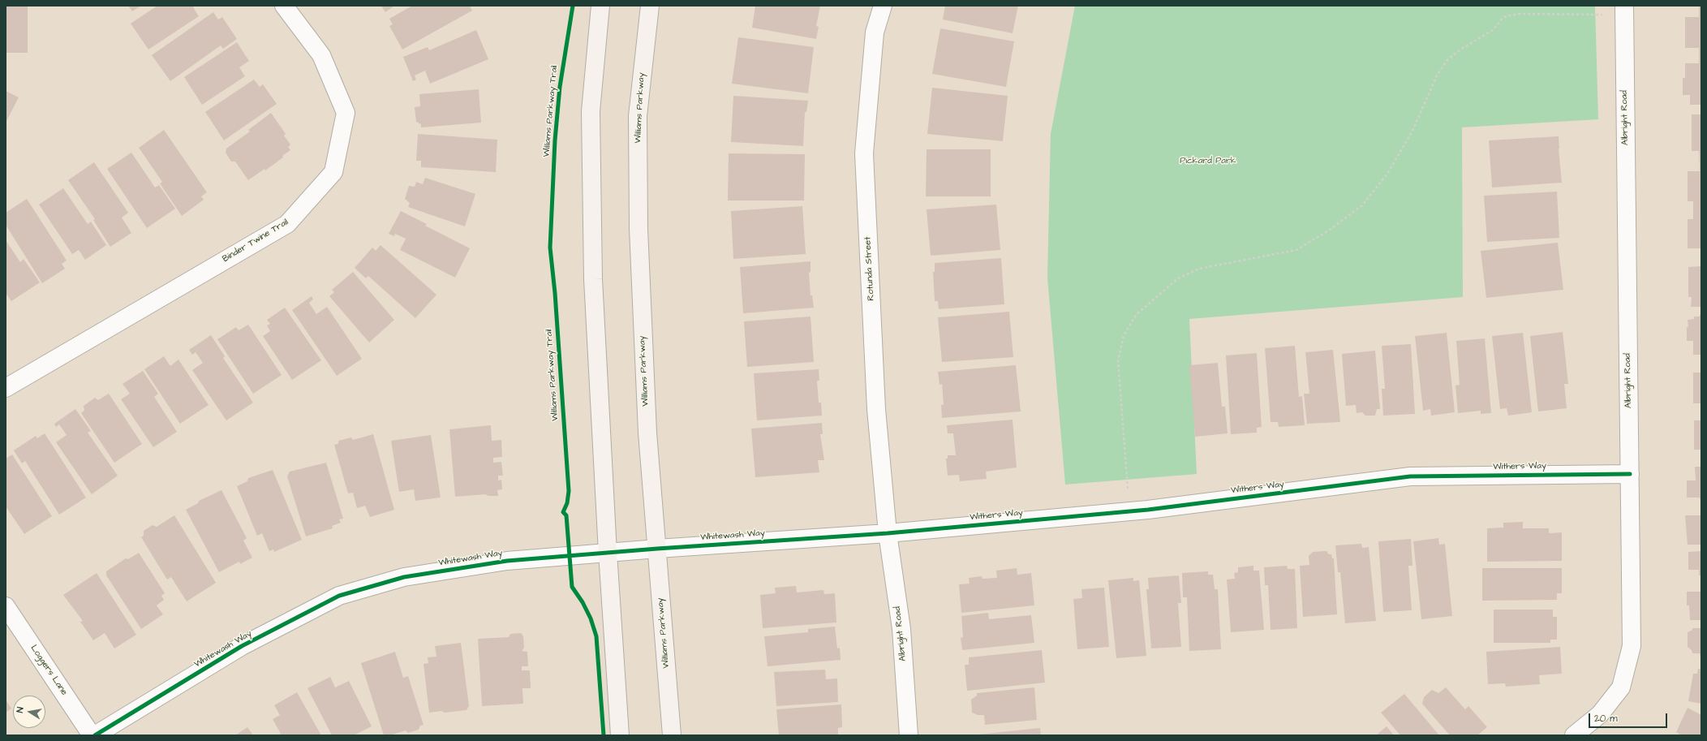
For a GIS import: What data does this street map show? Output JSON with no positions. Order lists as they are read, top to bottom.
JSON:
{
  "streets": {
    "main road": ["Williams Parkway"],
    "street": [
      "Albright Road",
      "Binder Twine Trail",
      "Rotunda Street",
      "Withers Way",
      "Whitewash Way",
      "Loggers Lane"
    ],
    "cycle path": ["Williams Parkway Trail"]
  },
  "crossings": [
    ["Williams Parkway", "Whitewash Way"],
    ["Albright Road", "Rotunda Street"],
    ["Albright Road", "Withers Way"],
    ["Albright Road", "Whitewash Way"],
    ["Rotunda Street", "Withers Way"],
    ["Rotunda Street", "Whitewash Way"],
    ["Withers Way", "Whitewash Way"]
  ],
  "parks": ["Pickard Park"],
  "scale_bar": "20 m",
  "north": "left"
}
